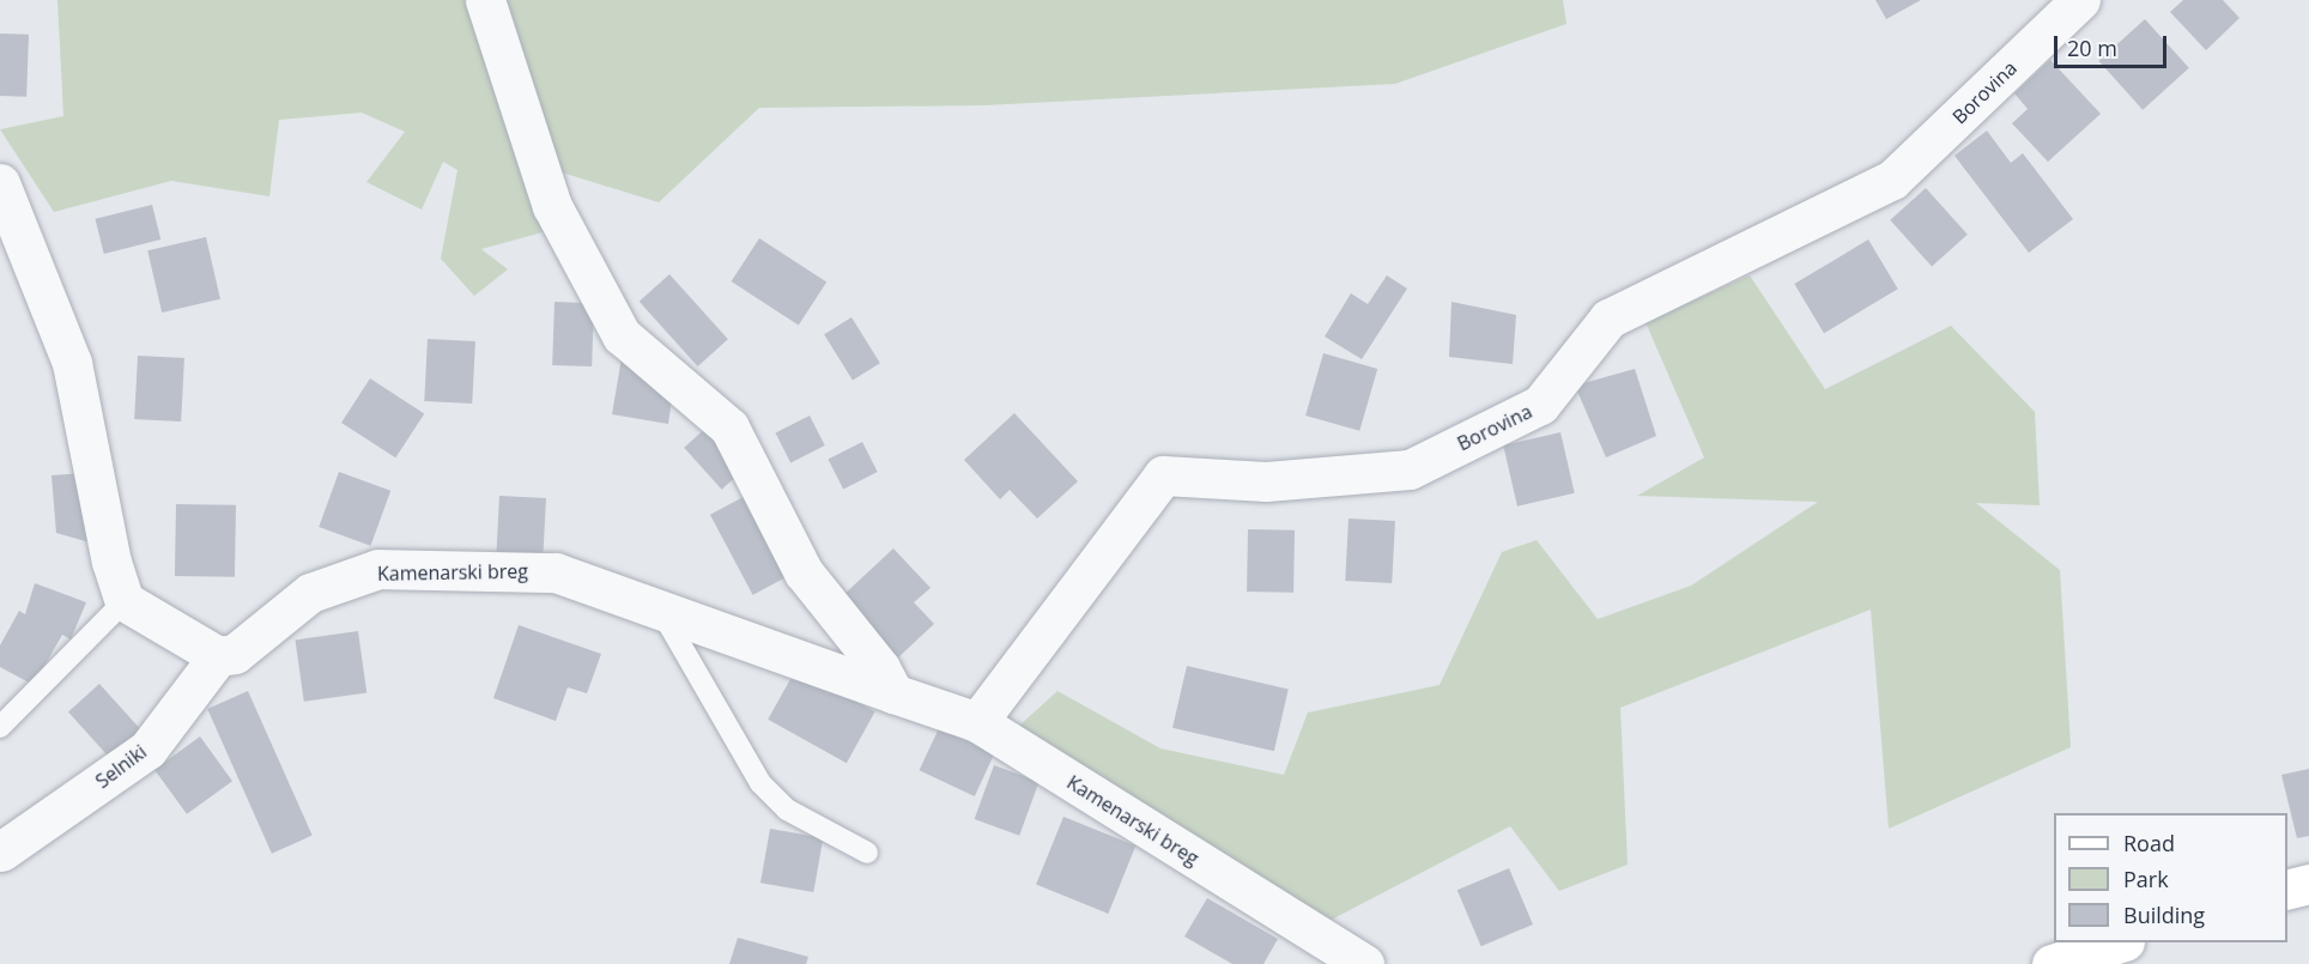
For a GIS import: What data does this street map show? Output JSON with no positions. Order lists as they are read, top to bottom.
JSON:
{
  "streets": {
    "street": ["Borovina", "Kamenarski breg", "Selniki"]
  },
  "crossings": [
    ["Borovina", "Kamenarski breg"],
    ["Kamenarski breg", "Selniki"]
  ],
  "legend": ["Road", "Park", "Building"],
  "scale_bar": "20 m"
}
